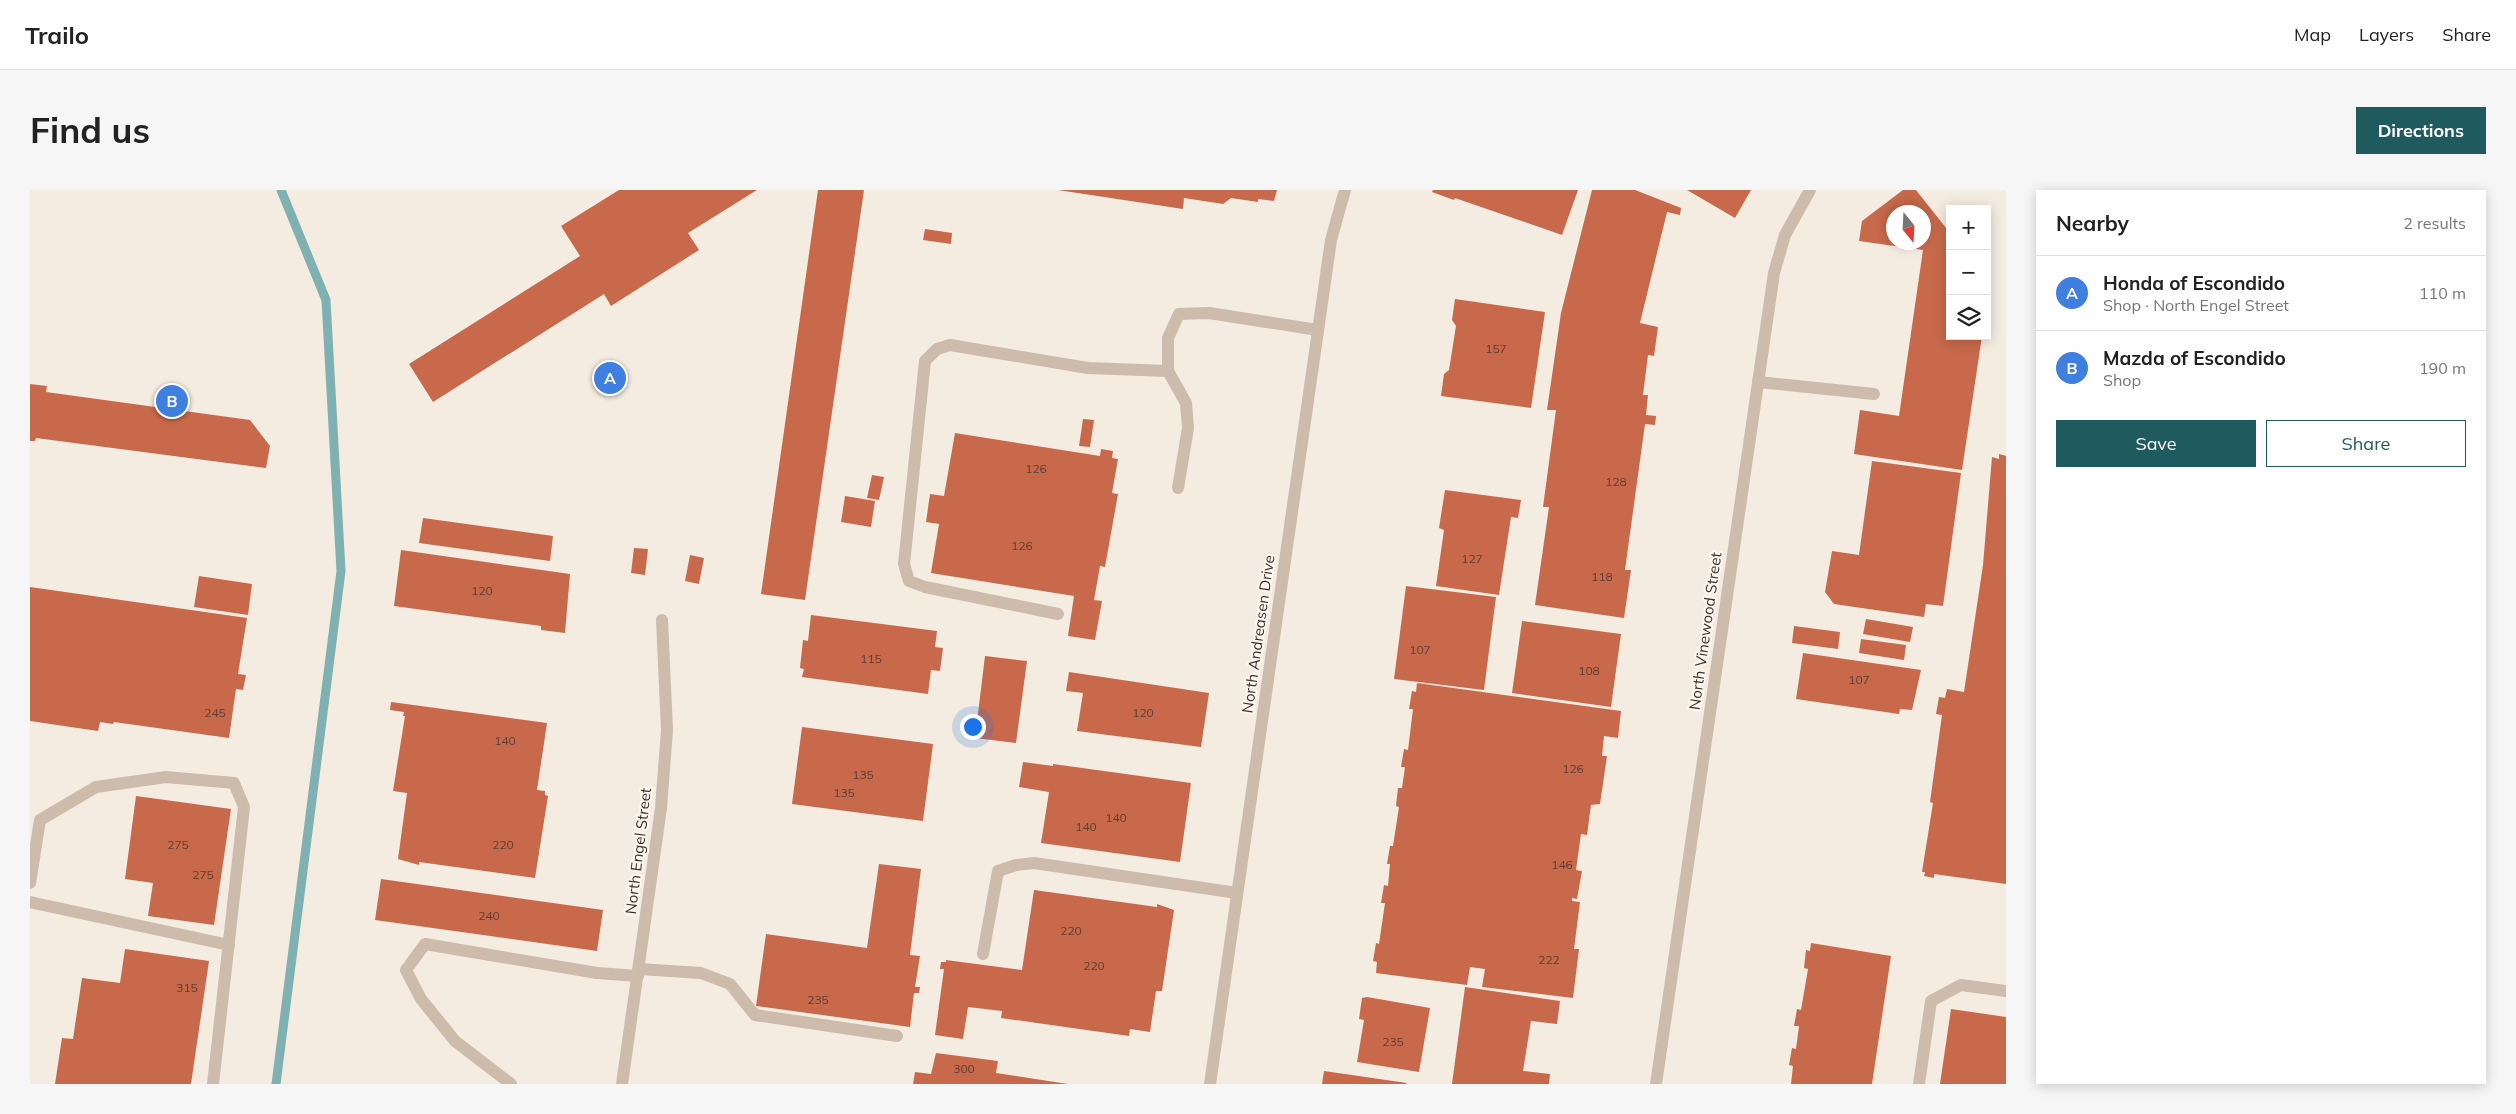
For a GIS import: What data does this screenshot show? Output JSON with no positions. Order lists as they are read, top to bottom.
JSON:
{
  "streets": {
    "street": ["North Vinewood Street", "North Andreasen Drive", "North Engel Street"]
  },
  "house_numbers": [
    "157",
    "126",
    "128",
    "126",
    "127",
    "118",
    "120",
    "107",
    "115",
    "108",
    "107",
    "245",
    "120",
    "140",
    "126",
    "135",
    "135",
    "140",
    "140",
    "275",
    "220",
    "146",
    "275",
    "240",
    "220",
    "222",
    "220",
    "315",
    "235",
    "235",
    "300"
  ],
  "north": "bottom",
  "page": {
    "header": "Trailo",
    "nav": ["Map", "Layers", "Share"],
    "buttons": [
      "Directions",
      ["Save", "Share"]
    ],
    "title": "Find us",
    "heading": ["Nearby", "2 results"],
    "map_buttons": ["+", "−"],
    "list": [
      {
        "mark": "A",
        "name": "Honda of Escondido",
        "note": "Shop · North Engel Street",
        "value": "110 m"
      },
      {
        "mark": "B",
        "name": "Mazda of Escondido",
        "note": "Shop",
        "value": "190 m"
      }
    ],
    "pins": ["A", "B"]
  }
}
